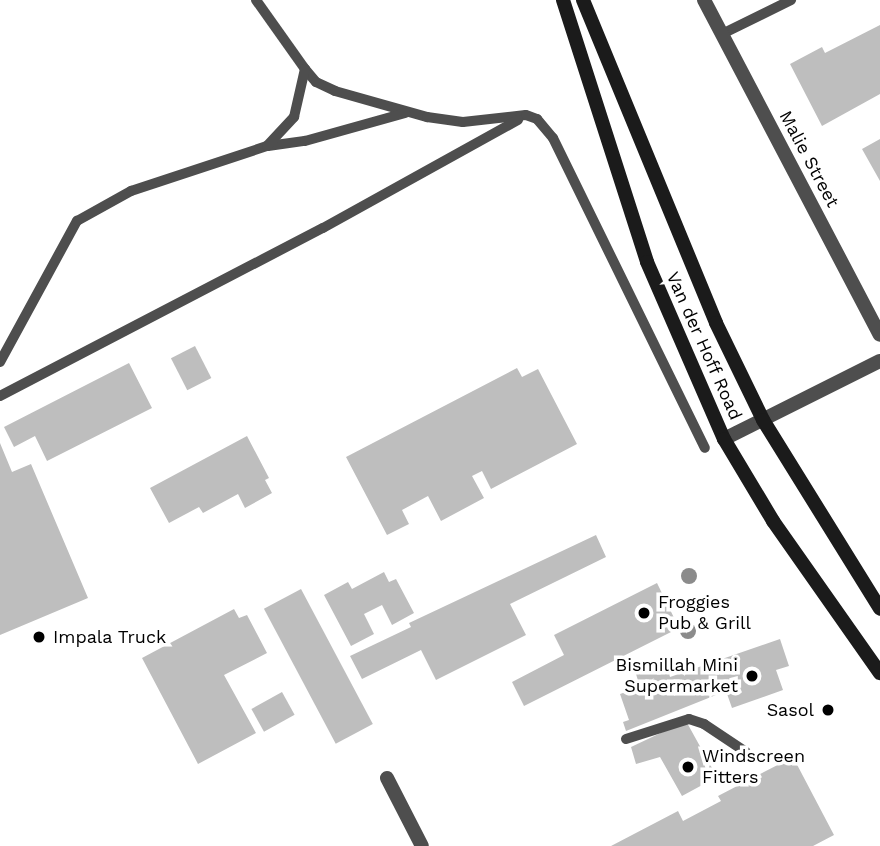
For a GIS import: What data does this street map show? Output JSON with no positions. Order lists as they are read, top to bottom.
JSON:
{
  "streets": {
    "main road": ["Van der Hoff Road"],
    "street": ["Malie Street"]
  },
  "places": [
    "Froggies Pub & Grill",
    "Impala Truck",
    "Bismillah Mini Supermarket",
    "Sasol",
    "Windscreen Fitters"
  ]
}
